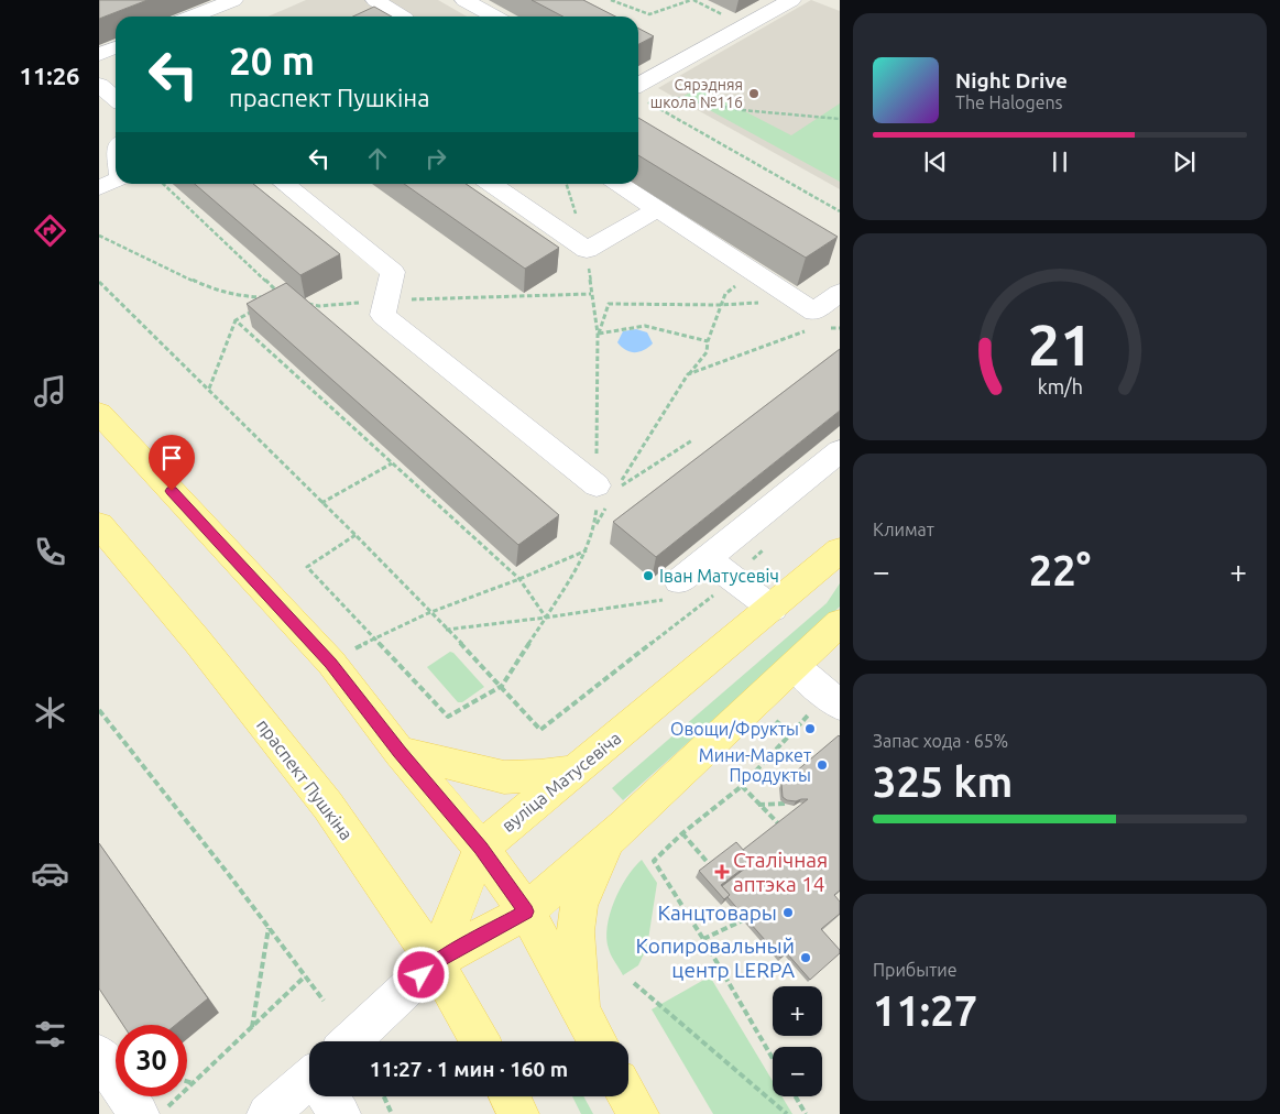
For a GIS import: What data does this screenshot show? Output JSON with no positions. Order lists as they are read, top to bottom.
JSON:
{
  "streets": {
    "main road": ["праспект Пушкіна", "вуліца Матусевіча"]
  },
  "crossings": [
    ["праспект Пушкіна", "вуліца Матусевіча"]
  ],
  "places": {
    "other": [
      "Сярэдняя школа №116",
      "Іван Матусевіч",
      "Овощи/Фрукты",
      "Мини-Маркет Продукты",
      "Канцтовары",
      "Копировальный центр LERPA"
    ],
    "health": ["Сталічная аптэка 14"]
  },
  "page": {
    "tabs": "11:26",
    "turn": ["20 m", "праспект Пушкіна"],
    "song": ["Night Drive", "The Halogens"],
    "tile": [
      "Климат",
      ["Запас хода · 65%", "325 km"],
      ["Прибытие", "11:27"]
    ],
    "heat": ["−", "22°", "+"],
    "map_buttons": ["+", "−"],
    "limit": "30",
    "trip": "11:27 · 1 мин · 160 m",
    "gauge": ["21", "km/h"]
  }
}
